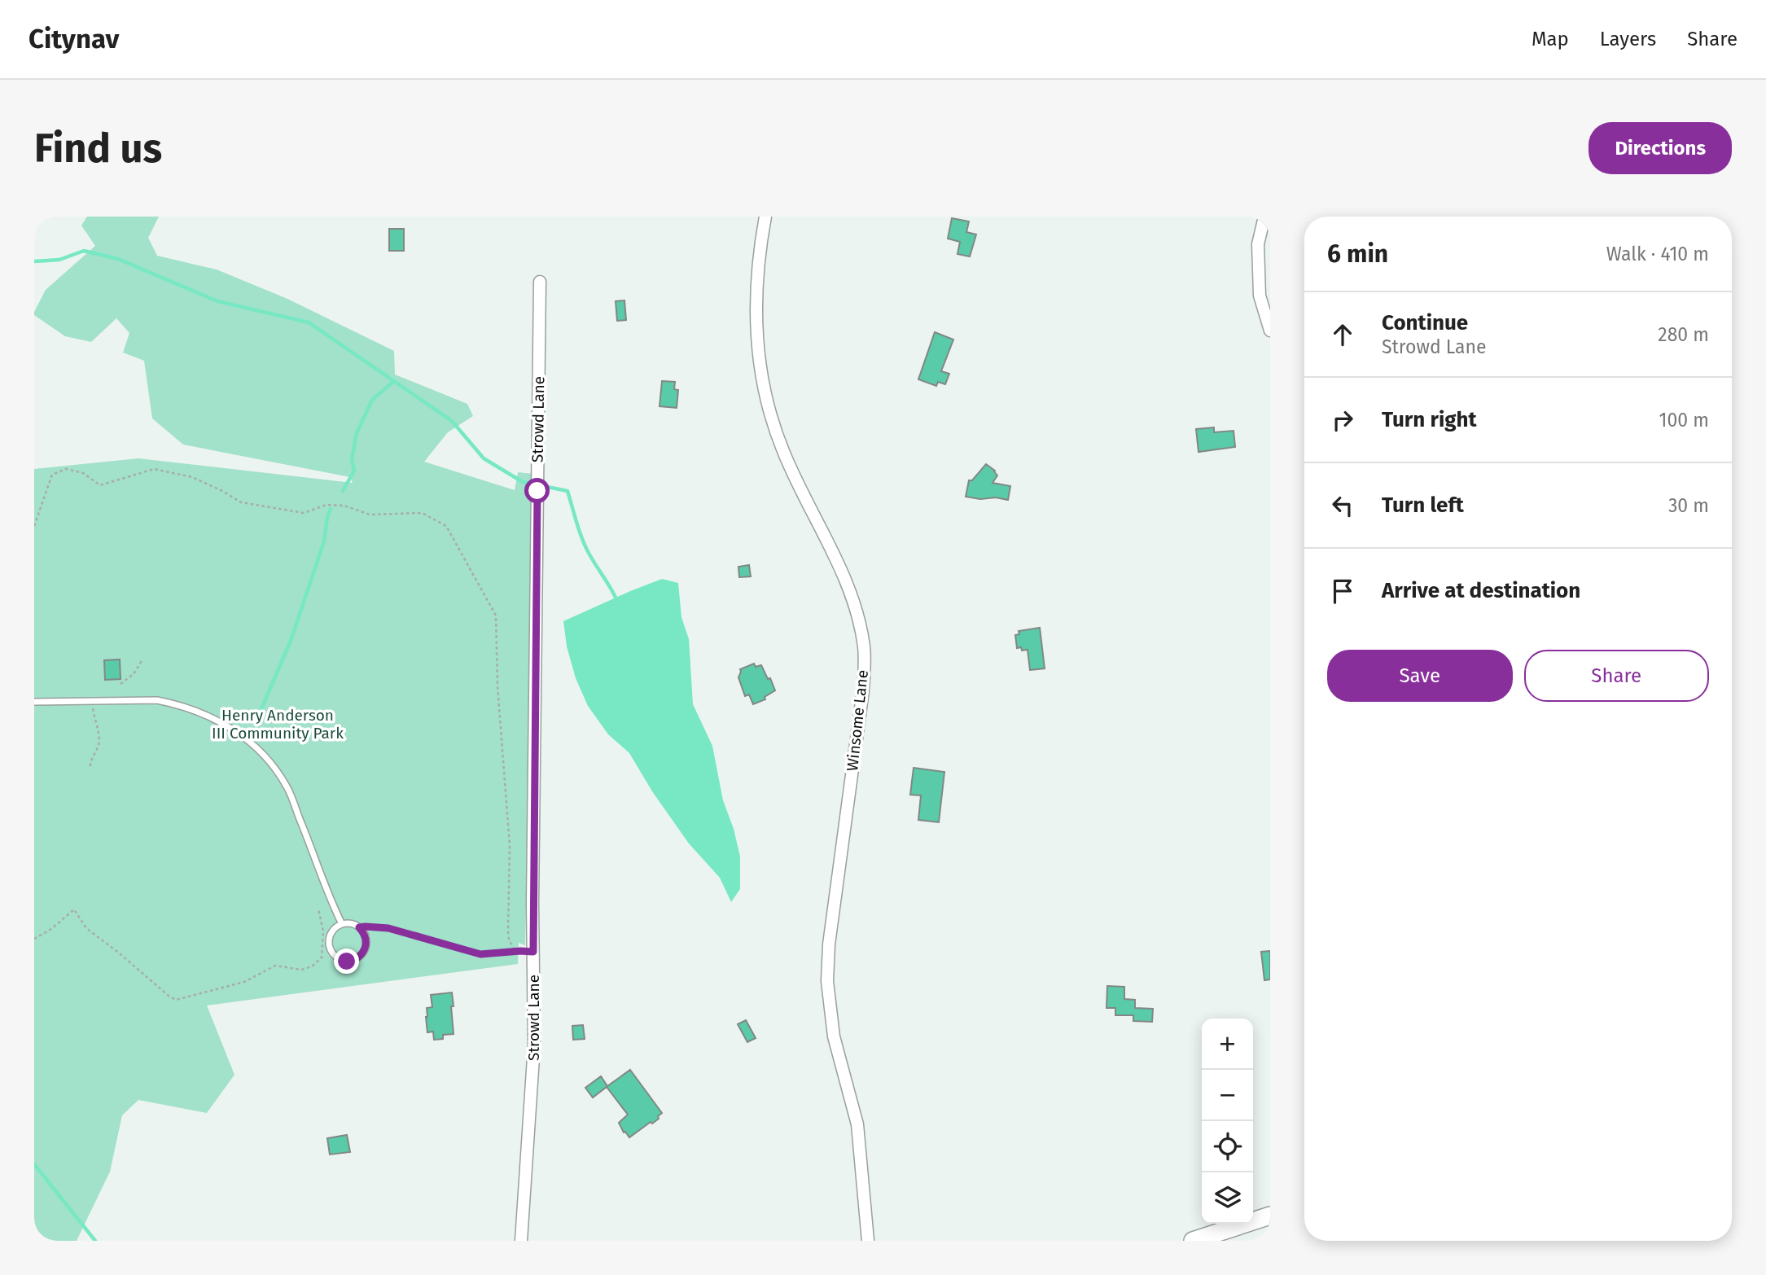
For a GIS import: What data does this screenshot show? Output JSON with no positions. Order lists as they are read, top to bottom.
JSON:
{
  "streets": {
    "street": ["Strowd Lane", "Winsome Lane"]
  },
  "parks": ["Henry Anderson III Community Park"],
  "page": {
    "header": "Citynav",
    "nav": ["Map", "Layers", "Share"],
    "buttons": [
      "Directions",
      ["Save", "Share"]
    ],
    "title": "Find us",
    "heading": ["6 min", "Walk · 410 m"],
    "list": [
      ["Continue", "Strowd Lane", "280 m"],
      ["Turn right", "100 m"],
      ["Turn left", "30 m"],
      "Arrive at destination"
    ],
    "map_buttons": ["+", "−"]
  }
}
